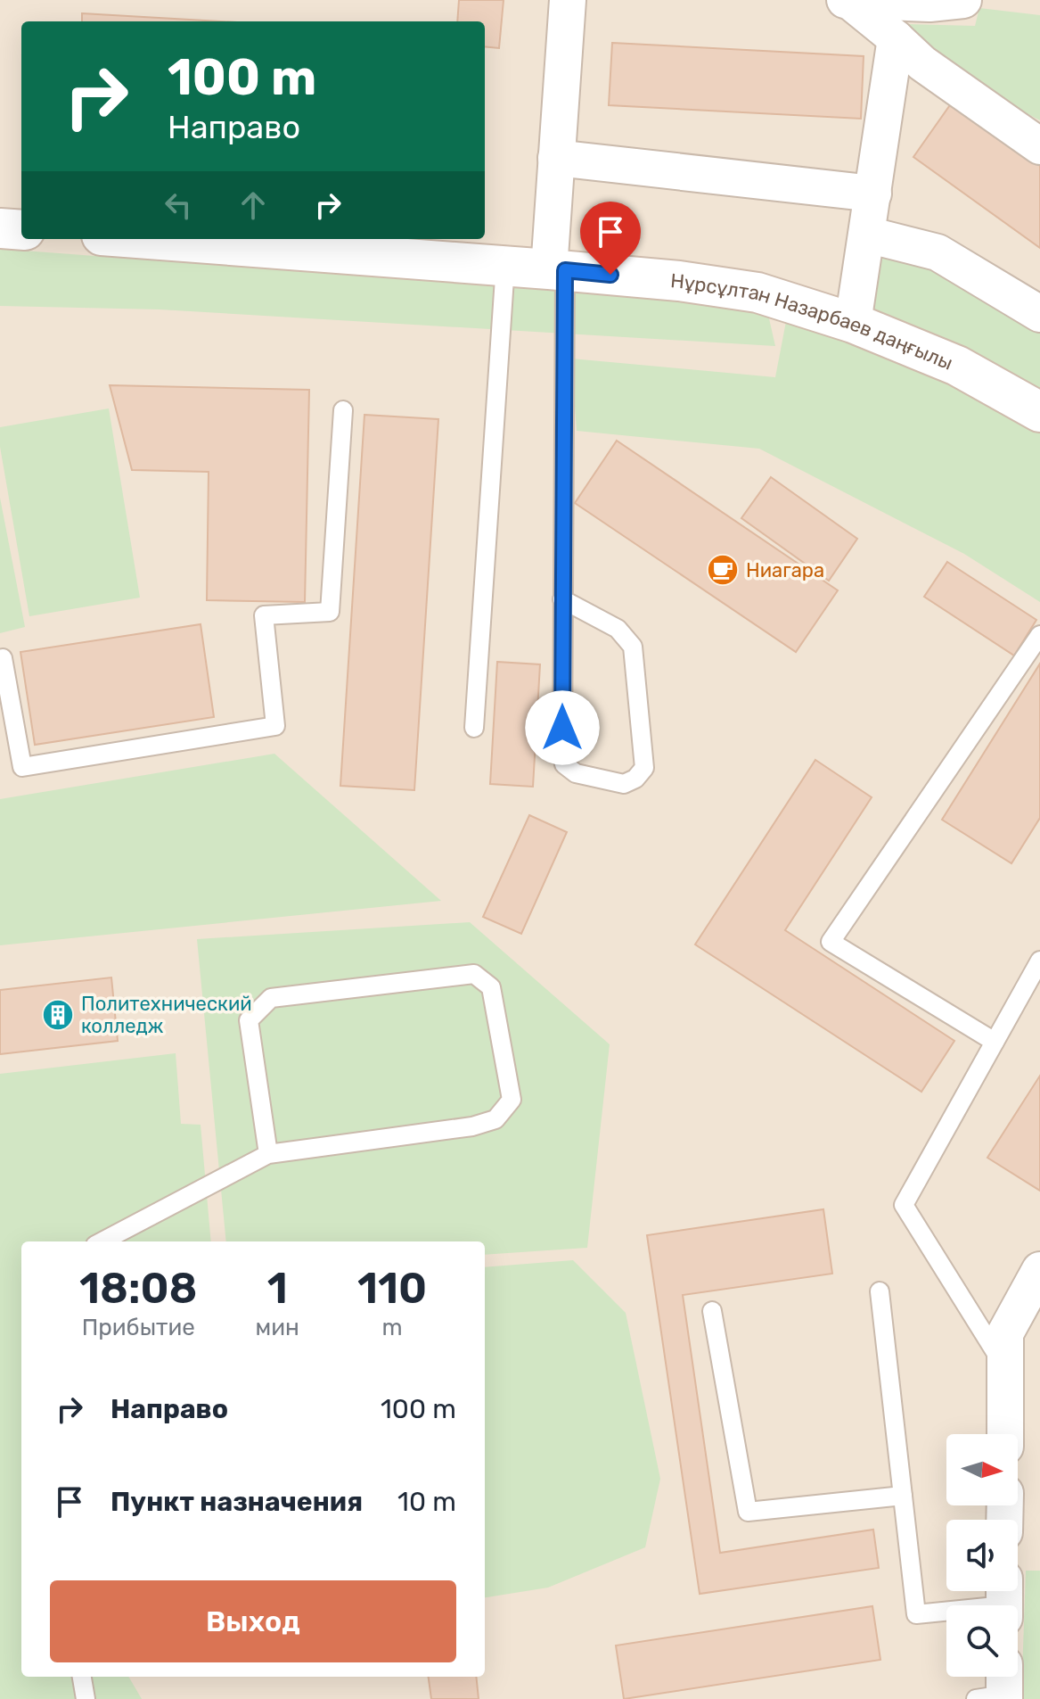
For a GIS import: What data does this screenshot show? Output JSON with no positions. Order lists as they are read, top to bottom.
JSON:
{
  "streets": {
    "main road": ["Нұрсұлтан Назарбаев даңғылы"]
  },
  "places": {
    "cafe": ["Ниагара"],
    "building": ["Политехнический колледж"]
  },
  "north": "right",
  "page": {
    "turn": ["100 m", "Направо"],
    "eta": [
      "18:08",
      "Прибытие",
      "1",
      "мин",
      "110",
      "m"
    ],
    "list": [
      {
        "name": "Направо",
        "value": "100 m"
      },
      {
        "name": "Пункт назначения",
        "value": "10 m"
      }
    ],
    "buttons": "Выход"
  }
}
